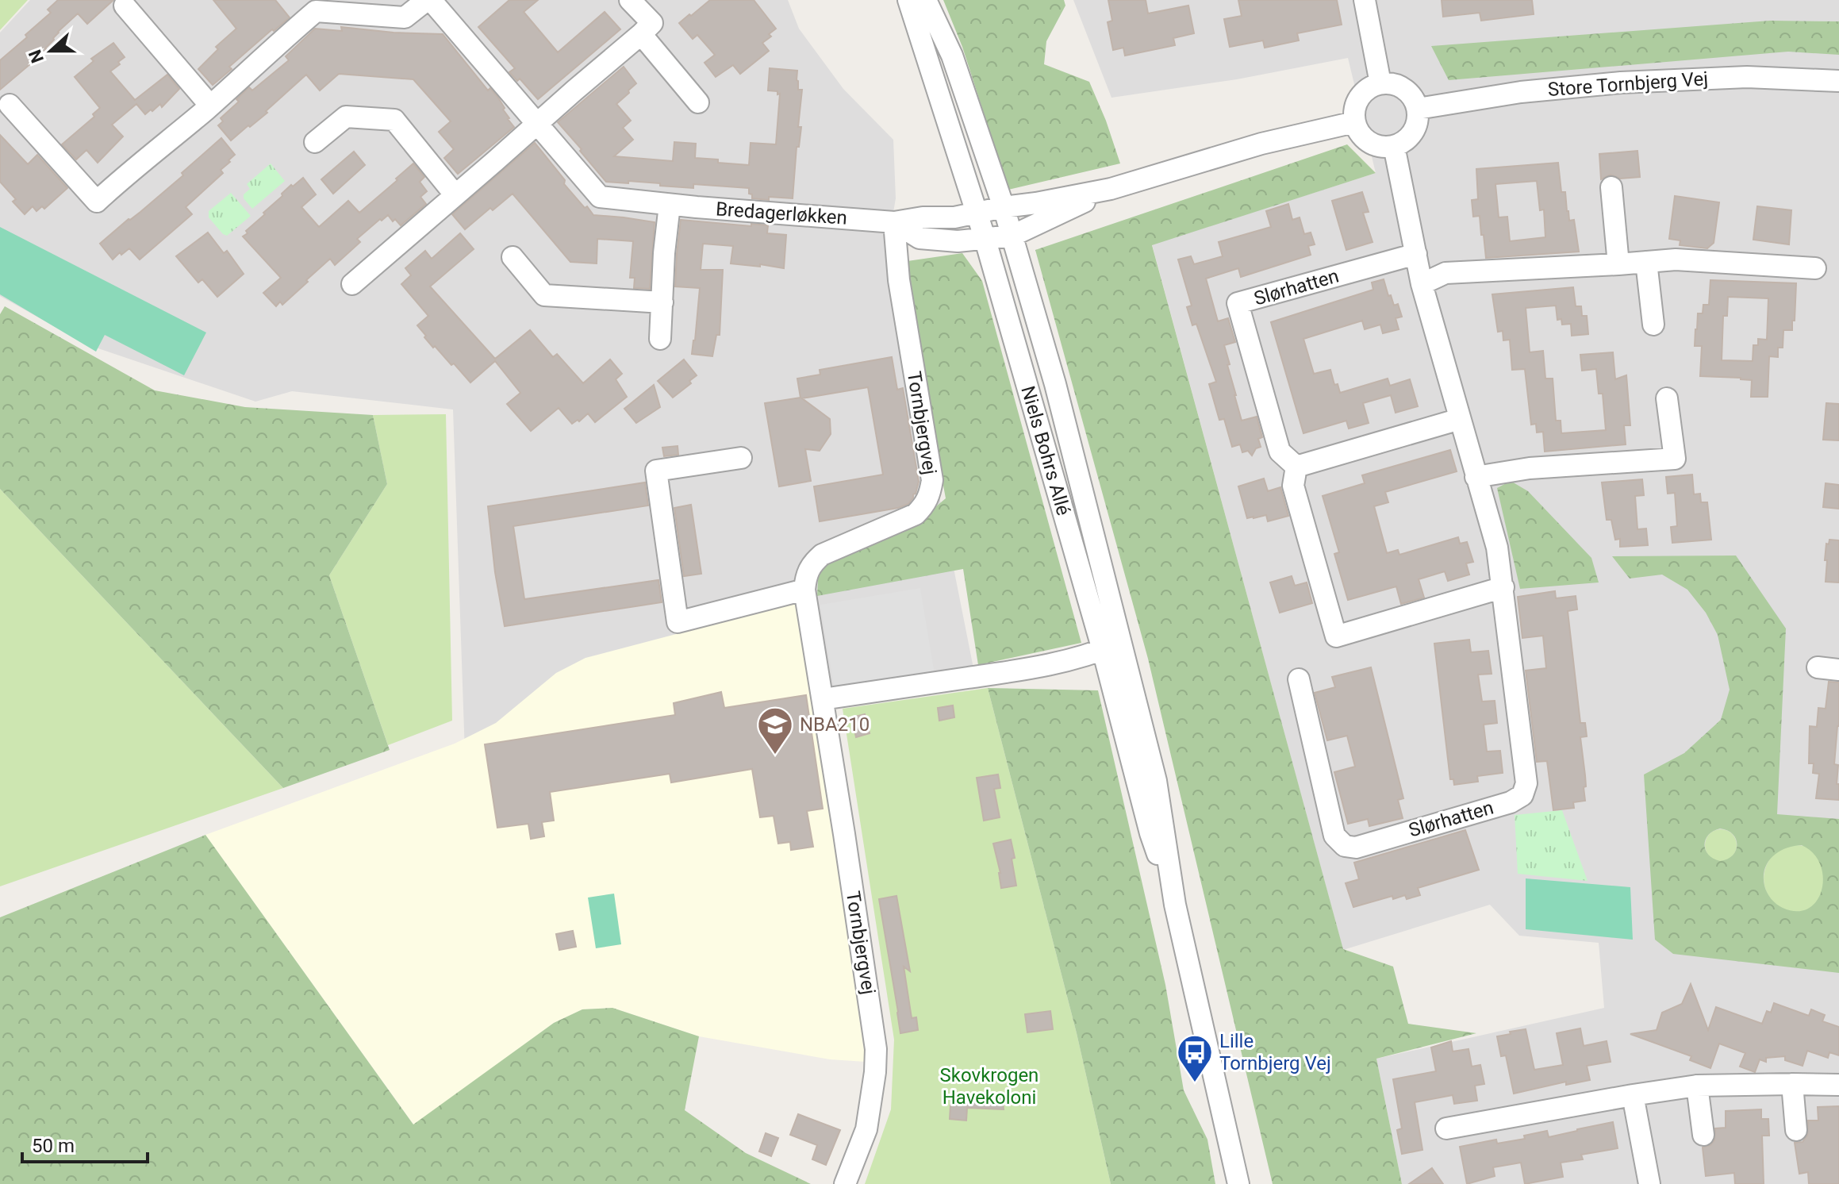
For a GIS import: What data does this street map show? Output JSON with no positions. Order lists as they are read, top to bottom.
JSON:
{
  "streets": {
    "street": [
      "Store Tornbjerg Vej",
      "Bredagerløkken",
      "Slørhatten",
      "Tornbjergvej",
      "Niels Bohrs Allé"
    ]
  },
  "crossings": [
    ["Store Tornbjerg Vej", "Slørhatten"],
    ["Bredagerløkken", "Tornbjergvej"],
    ["Bredagerløkken", "Niels Bohrs Allé"]
  ],
  "parks": ["Skovkrogen Havekoloni"],
  "places": {
    "school or university": ["NBA210"],
    "bus stop": ["Lille Tornbjerg Vej"]
  },
  "scale_bar": "50 m",
  "north": "left"
}
